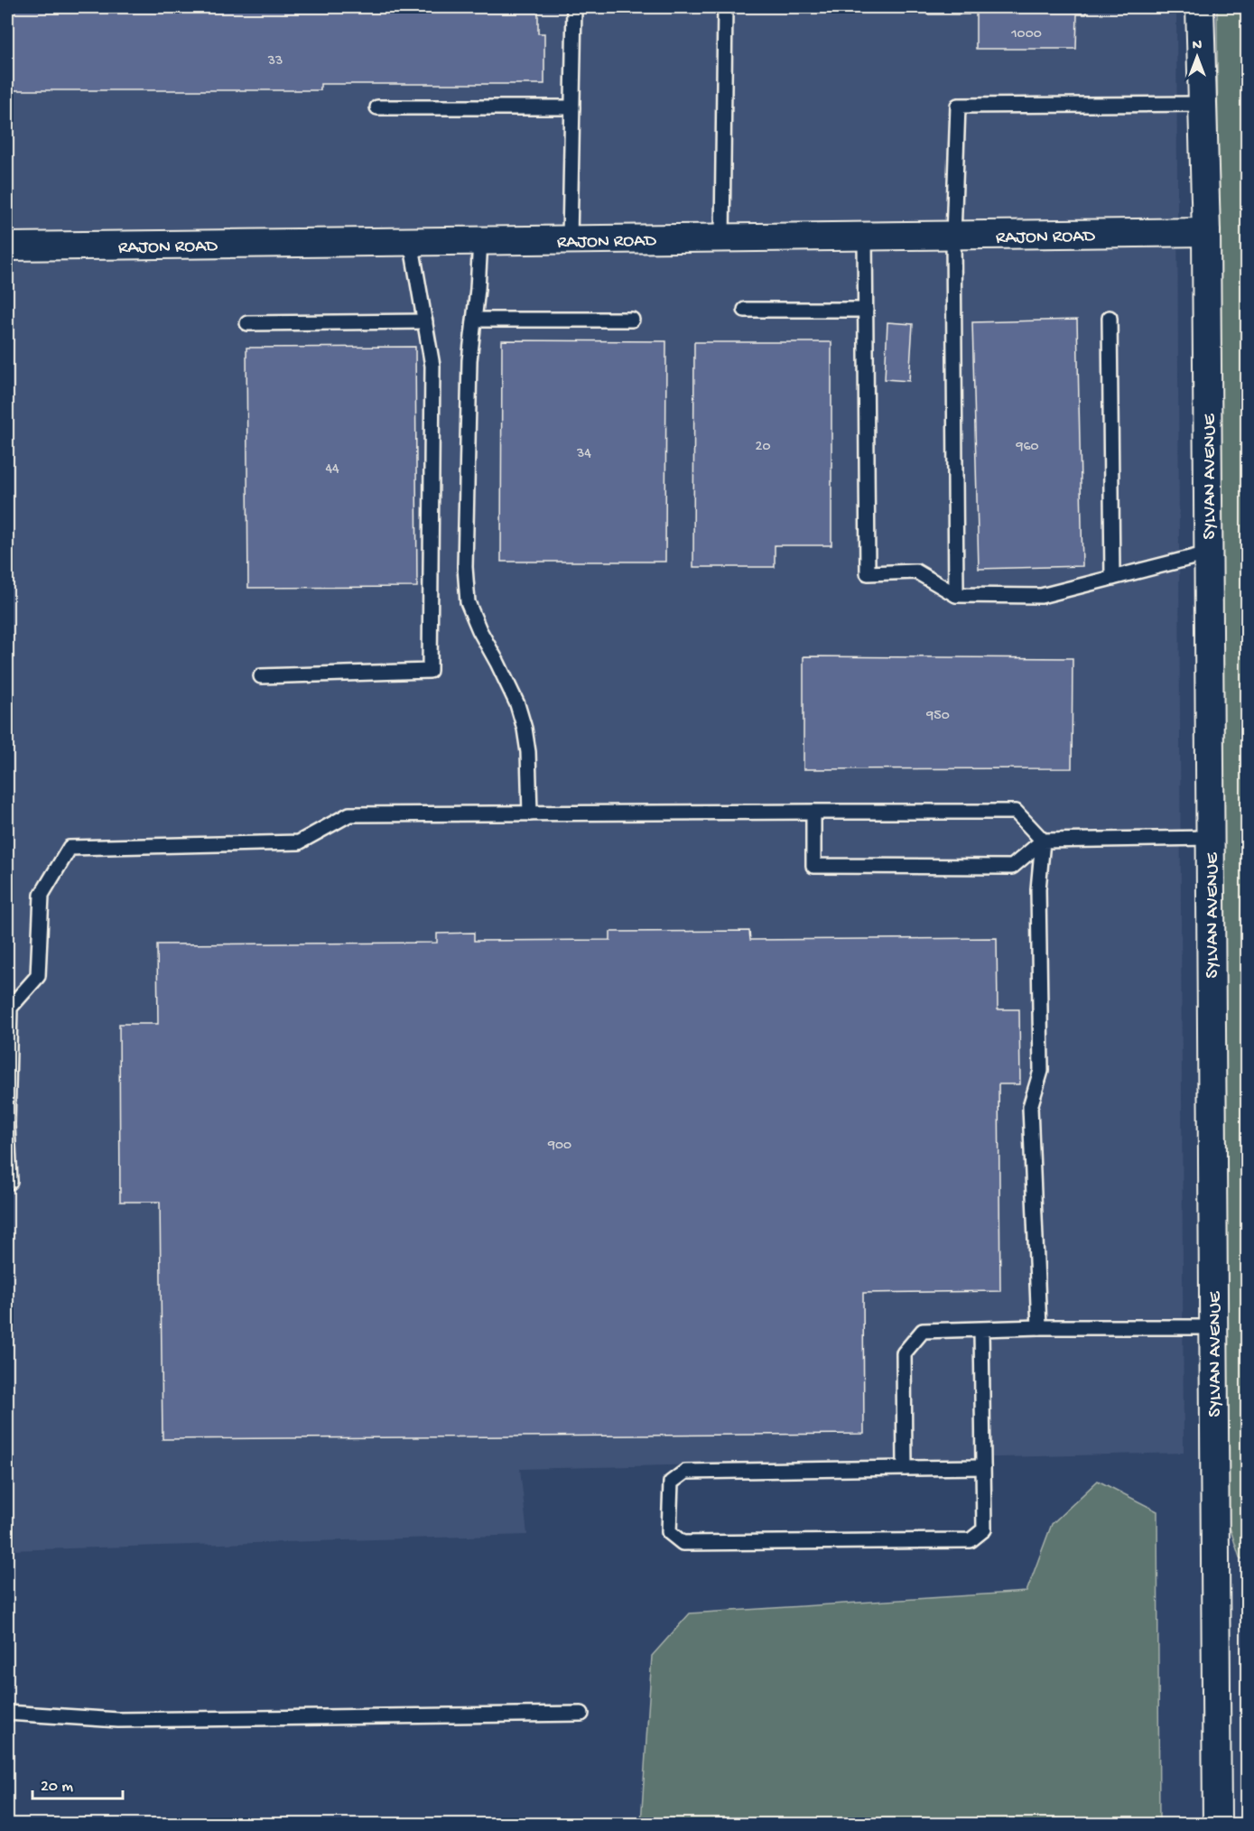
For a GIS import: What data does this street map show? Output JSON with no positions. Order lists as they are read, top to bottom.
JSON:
{
  "streets": {
    "street": ["RAJON ROAD", "SYLVAN AVENUE"]
  },
  "crossings": [
    ["RAJON ROAD", "SYLVAN AVENUE"]
  ],
  "house_numbers": [
    "1000",
    "33",
    "20",
    "960",
    "34",
    "44",
    "950",
    "900"
  ],
  "scale_bar": "20 m",
  "north": "top"
}
